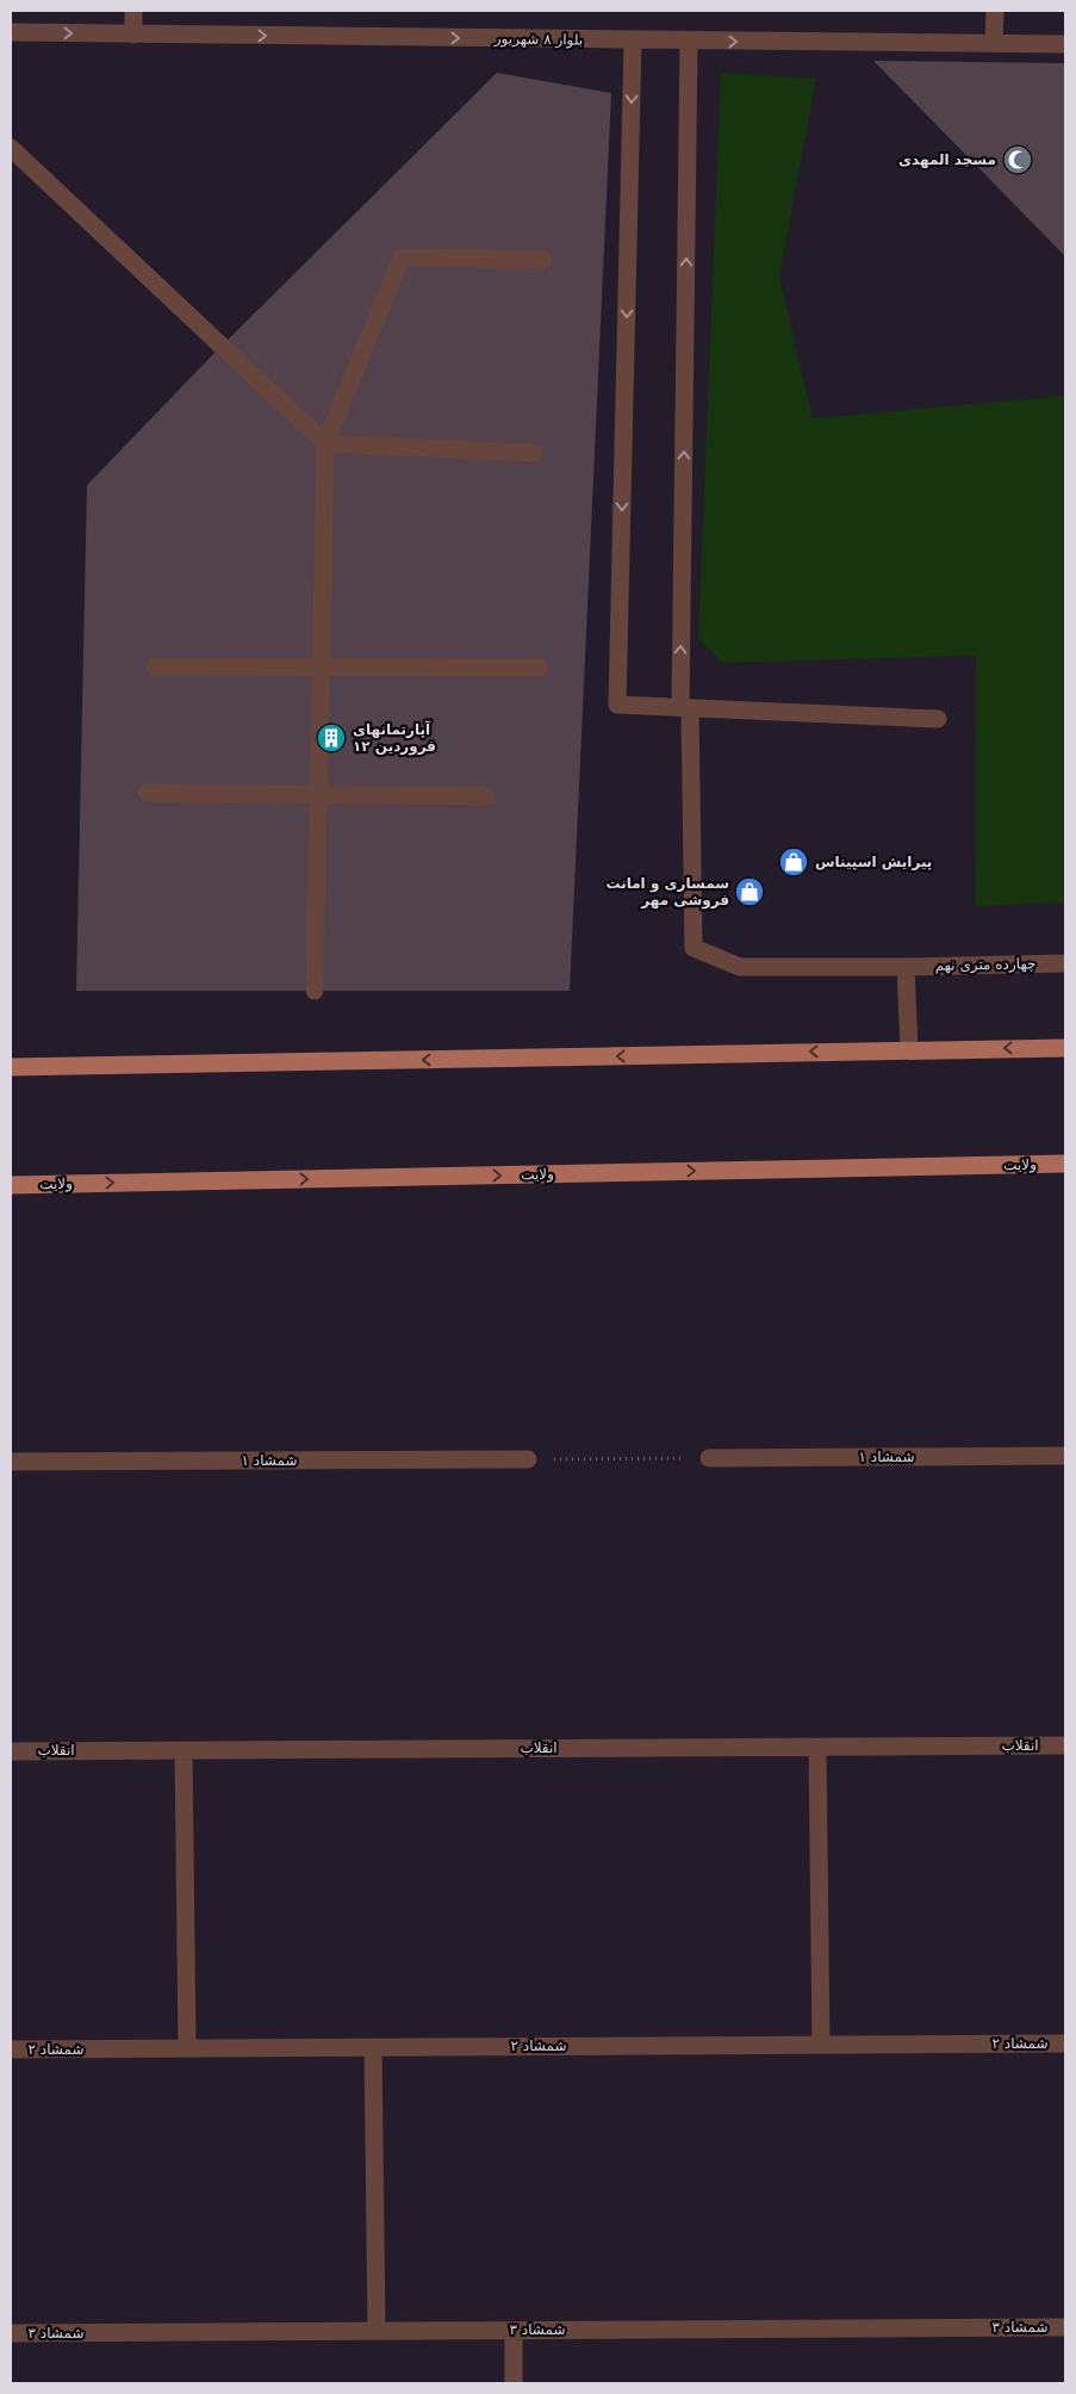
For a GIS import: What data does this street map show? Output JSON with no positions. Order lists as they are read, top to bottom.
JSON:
{
  "streets": {
    "main road": ["ولایت"],
    "street": [
      "بلوار ۸ شهریور",
      "چهارده متری نهم",
      "شمشاد ۱",
      "انقلاب",
      "شمشاد ۲",
      "شمشاد ۳"
    ]
  },
  "one_way": ["بلوار ۸ شهریور"],
  "places": {
    "mosque": ["مسجد المهدی"],
    "building": ["آپارتمانهای ۱۲ فروردین"],
    "shop": ["پیرایش اسپیناس", "سمساری و امانت فروشی مهر"]
  }
}
